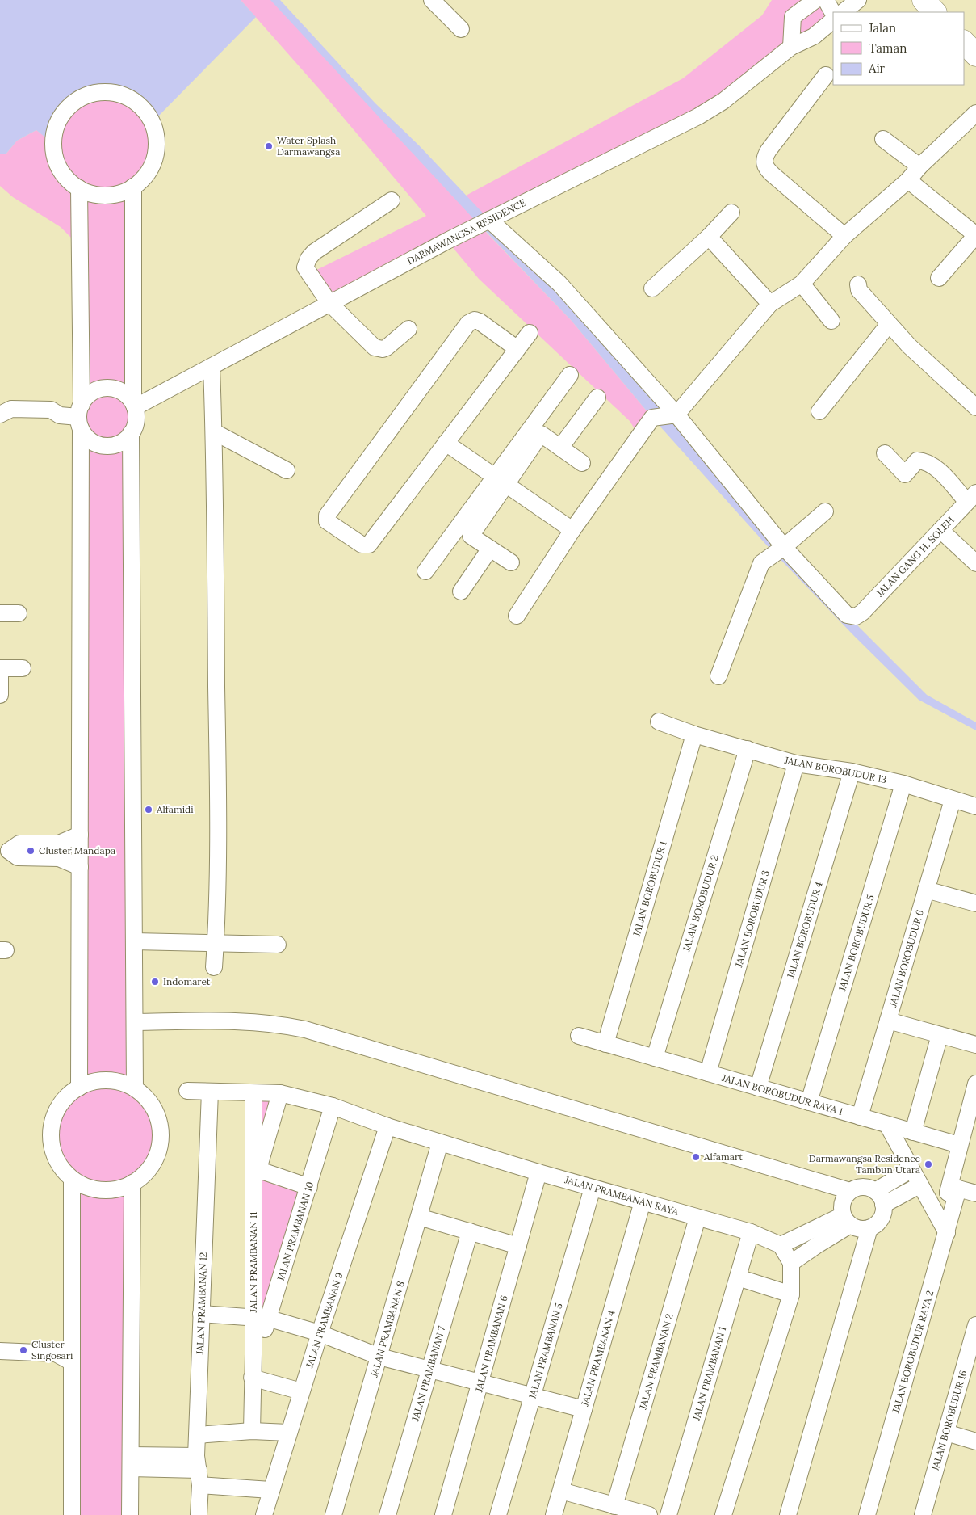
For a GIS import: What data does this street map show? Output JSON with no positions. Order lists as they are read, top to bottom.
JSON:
{
  "streets": {
    "street": [
      "DARMAWANGSA RESIDENCE",
      "JALAN GANG H. SOLEH",
      "JALAN BOROBUDUR 13",
      "JALAN BOROBUDUR 1",
      "JALAN BOROBUDUR 2",
      "JALAN BOROBUDUR 3",
      "JALAN BOROBUDUR 4",
      "JALAN BOROBUDUR 5",
      "JALAN BOROBUDUR 6",
      "JALAN BOROBUDUR RAYA 1",
      "JALAN PRAMBANAN RAYA",
      "JALAN PRAMBANAN 10",
      "JALAN PRAMBANAN 11",
      "JALAN PRAMBANAN 12",
      "JALAN PRAMBANAN 9",
      "JALAN PRAMBANAN 8",
      "JALAN PRAMBANAN 6",
      "JALAN PRAMBANAN 5",
      "JALAN BOROBUDUR RAYA 2",
      "JALAN PRAMBANAN 4",
      "JALAN PRAMBANAN 2",
      "JALAN PRAMBANAN 7",
      "JALAN PRAMBANAN 1",
      "JALAN BOROBUDUR 16"
    ]
  },
  "crossings": [
    ["JALAN BOROBUDUR 13", "JALAN BOROBUDUR 1"],
    ["JALAN BOROBUDUR 13", "JALAN BOROBUDUR 2"],
    ["JALAN BOROBUDUR 13", "JALAN BOROBUDUR 3"],
    ["JALAN BOROBUDUR 13", "JALAN BOROBUDUR 4"],
    ["JALAN BOROBUDUR 13", "JALAN BOROBUDUR 5"],
    ["JALAN BOROBUDUR 13", "JALAN BOROBUDUR 6"],
    ["JALAN BOROBUDUR 1", "JALAN BOROBUDUR RAYA 1"],
    ["JALAN BOROBUDUR 2", "JALAN BOROBUDUR RAYA 1"],
    ["JALAN BOROBUDUR 3", "JALAN BOROBUDUR RAYA 1"],
    ["JALAN BOROBUDUR 4", "JALAN BOROBUDUR RAYA 1"],
    ["JALAN BOROBUDUR 5", "JALAN BOROBUDUR RAYA 1"],
    ["JALAN BOROBUDUR 6", "JALAN BOROBUDUR RAYA 1"],
    ["JALAN BOROBUDUR RAYA 1", "JALAN BOROBUDUR RAYA 2"],
    ["JALAN PRAMBANAN RAYA", "JALAN PRAMBANAN 10"],
    ["JALAN PRAMBANAN RAYA", "JALAN PRAMBANAN 11"],
    ["JALAN PRAMBANAN RAYA", "JALAN PRAMBANAN 12"],
    ["JALAN PRAMBANAN RAYA", "JALAN PRAMBANAN 9"],
    ["JALAN PRAMBANAN RAYA", "JALAN PRAMBANAN 8"],
    ["JALAN PRAMBANAN RAYA", "JALAN PRAMBANAN 6"],
    ["JALAN PRAMBANAN RAYA", "JALAN PRAMBANAN 5"],
    ["JALAN PRAMBANAN RAYA", "JALAN PRAMBANAN 4"],
    ["JALAN PRAMBANAN RAYA", "JALAN PRAMBANAN 2"],
    ["JALAN PRAMBANAN RAYA", "JALAN PRAMBANAN 1"],
    ["JALAN PRAMBANAN 10", "JALAN PRAMBANAN 11"]
  ],
  "places": [
    "Water Splash Darmawangsa",
    "Alfamidi",
    "Cluster Mandapa",
    "Indomaret",
    "Alfamart",
    "Darmawangsa Residence Tambun Utara",
    "Cluster Singosari"
  ],
  "legend": ["Jalan", "Taman", "Air"]
}
